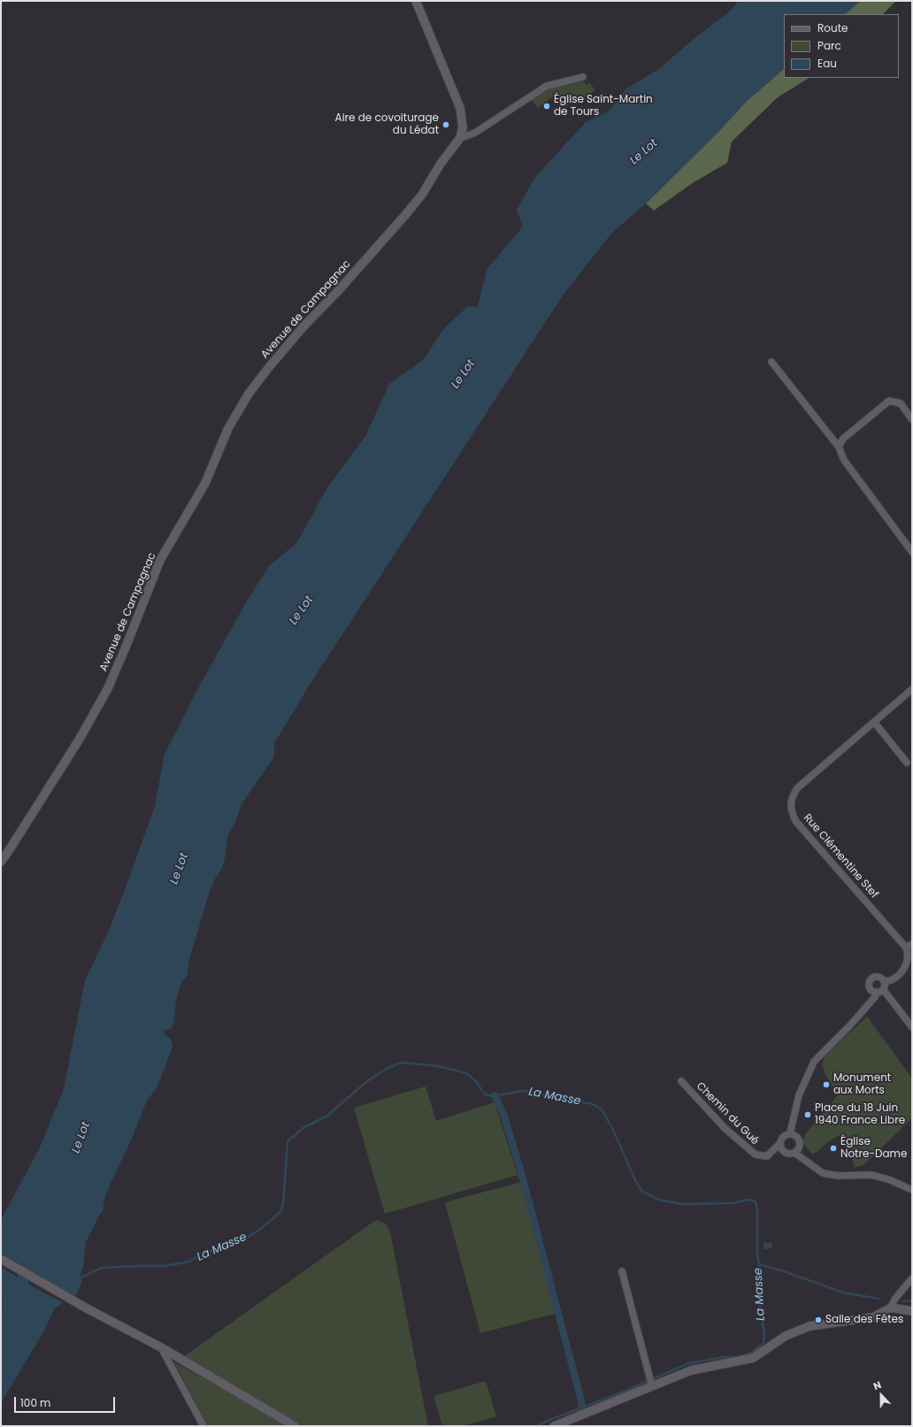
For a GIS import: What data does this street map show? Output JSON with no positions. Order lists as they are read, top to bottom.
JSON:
{
  "streets": {
    "street": ["Avenue de Campagnac", "Rue Clémentine Stef", "Chemin du Gué"]
  },
  "water": ["Le Lot", "La Masse"],
  "places": [
    "Église Saint-Martin de Tours",
    "Aire de covoiturage du Lédat",
    "Monument aux Morts",
    "Place du 18 Juin 1940 France Libre",
    "Église Notre-Dame",
    "Salle des Fêtes"
  ],
  "legend": ["Route", "Parc", "Eau"],
  "scale_bar": "100 m",
  "north": "top"
}
